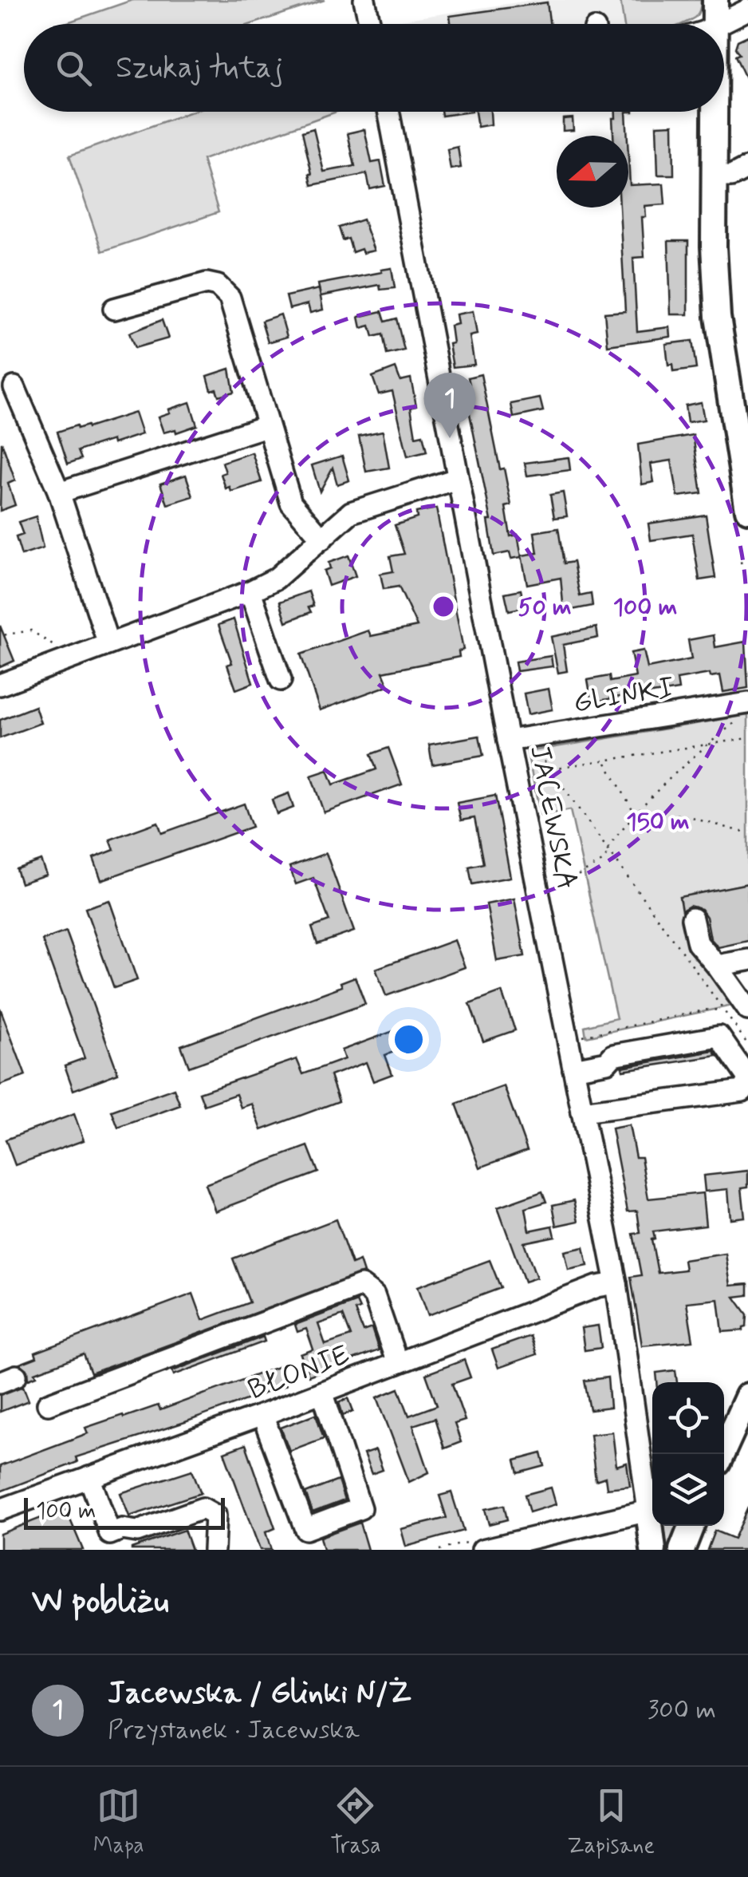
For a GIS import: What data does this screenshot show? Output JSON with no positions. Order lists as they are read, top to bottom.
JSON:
{
  "streets": {
    "main road": ["JACEWSKA"],
    "street": ["GLINKI", "BŁONIE"]
  },
  "crossings": [
    ["GLINKI", "JACEWSKA"],
    ["JACEWSKA", "BŁONIE"]
  ],
  "scale_bar": "100 m",
  "north": "left",
  "page": {
    "search": "Szukaj tutaj",
    "pins": "1",
    "scale": "100 m",
    "heading": "W pobliżu",
    "list": [
      {
        "mark": "1",
        "name": "Jacewska / Glinki N/Ż",
        "note": "Przystanek · Jacewska",
        "value": "300 m"
      }
    ],
    "nav": ["Mapa", "Trasa", "Zapisane"]
  },
  "rings": ["50 m", "100 m", "150 m"]
}
